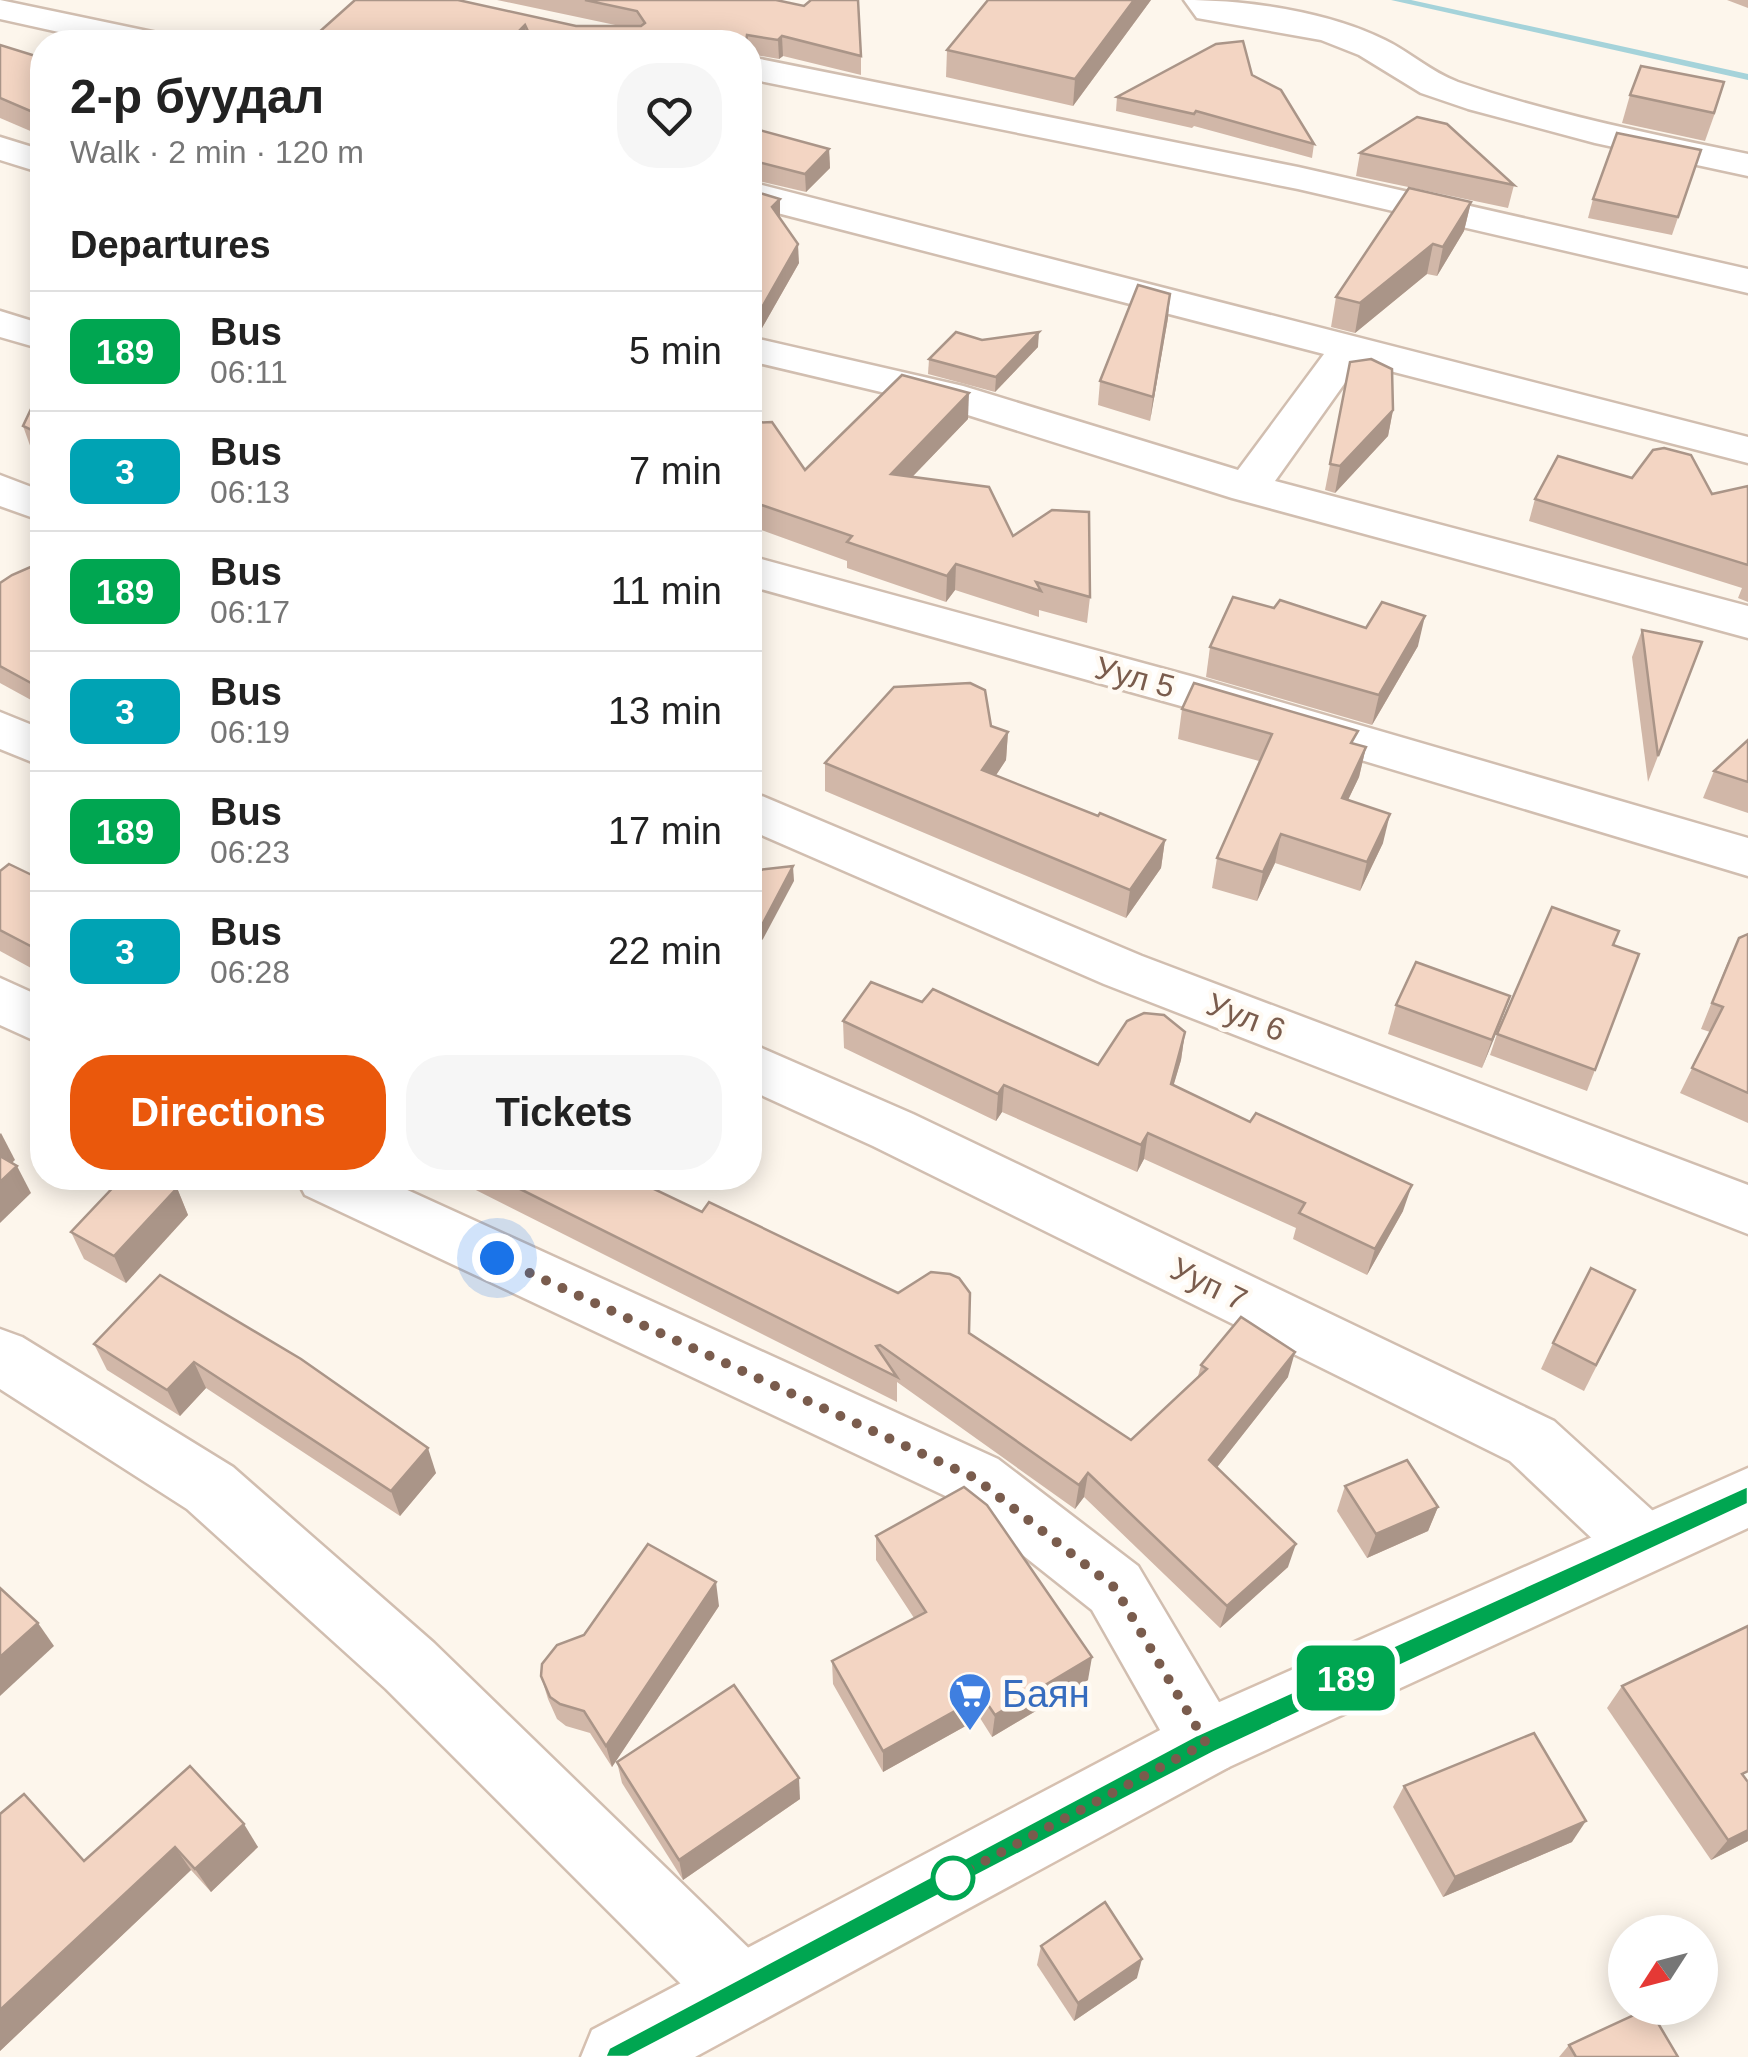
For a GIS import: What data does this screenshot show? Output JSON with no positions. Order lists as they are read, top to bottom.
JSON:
{
  "streets": {
    "street": ["Уул 5", "Уул 6", "Ууп 7"]
  },
  "places": {
    "supermarket": ["Баян"]
  },
  "lines": ["bus line 189"],
  "north": "bottom left",
  "page": {
    "on_map": "189",
    "heading": [
      ["2-р буудал", "Walk · 2 min · 120 m"],
      "Departures"
    ],
    "list": [
      {
        "mark": "189",
        "name": "Bus",
        "note": "06:11",
        "value": "5 min"
      },
      {
        "mark": "3",
        "name": "Bus",
        "note": "06:13",
        "value": "7 min"
      },
      {
        "mark": "189",
        "name": "Bus",
        "note": "06:17",
        "value": "11 min"
      },
      {
        "mark": "3",
        "name": "Bus",
        "note": "06:19",
        "value": "13 min"
      },
      {
        "mark": "189",
        "name": "Bus",
        "note": "06:23",
        "value": "17 min"
      },
      {
        "mark": "3",
        "name": "Bus",
        "note": "06:28",
        "value": "22 min"
      }
    ],
    "buttons": ["Directions", "Tickets"]
  }
}
